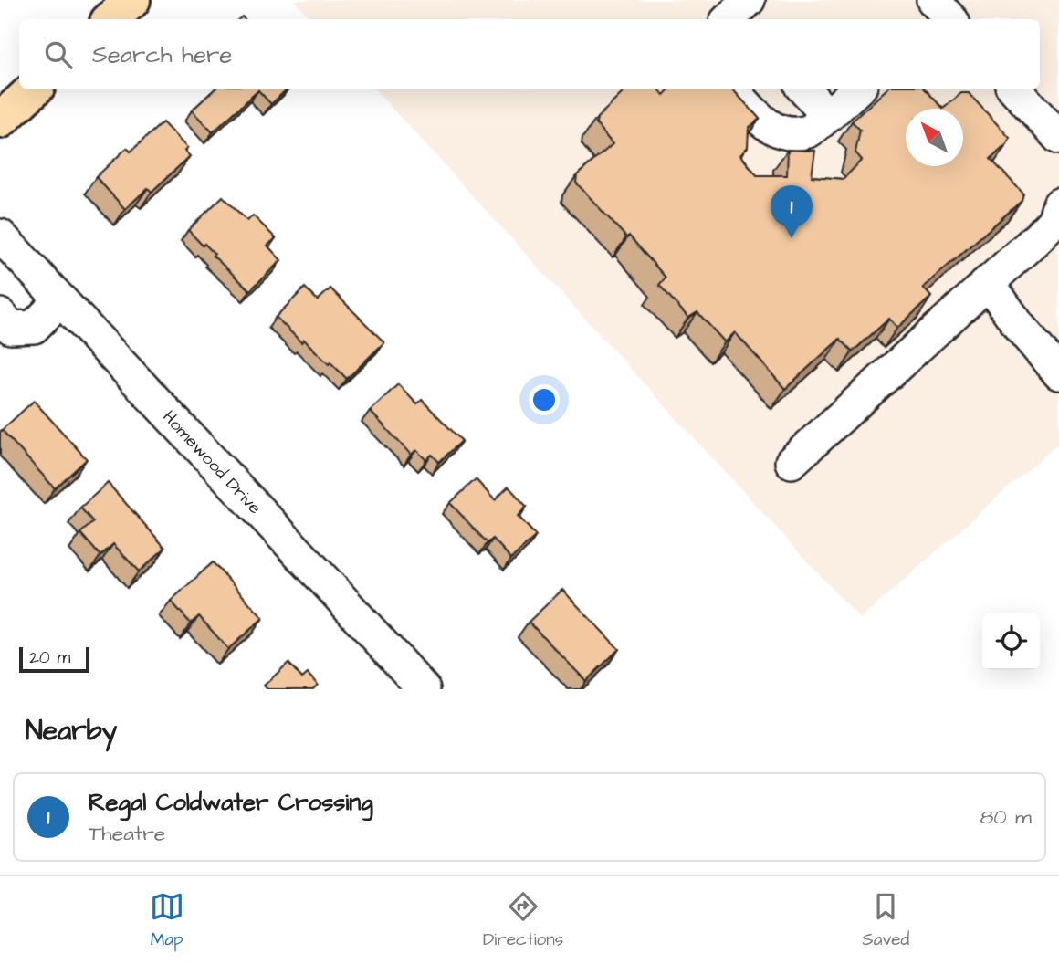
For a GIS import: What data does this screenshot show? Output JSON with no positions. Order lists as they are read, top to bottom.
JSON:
{
  "streets": {
    "street": ["Homewood Drive"]
  },
  "scale_bar": "20 m",
  "north": "top left",
  "page": {
    "search": "Search here",
    "pins": "1",
    "scale": "20 m",
    "heading": "Nearby",
    "list": [
      {
        "mark": "1",
        "name": "Regal Coldwater Crossing",
        "note": "Theatre",
        "value": "80 m"
      }
    ],
    "nav": ["Map", "Directions", "Saved"]
  }
}
